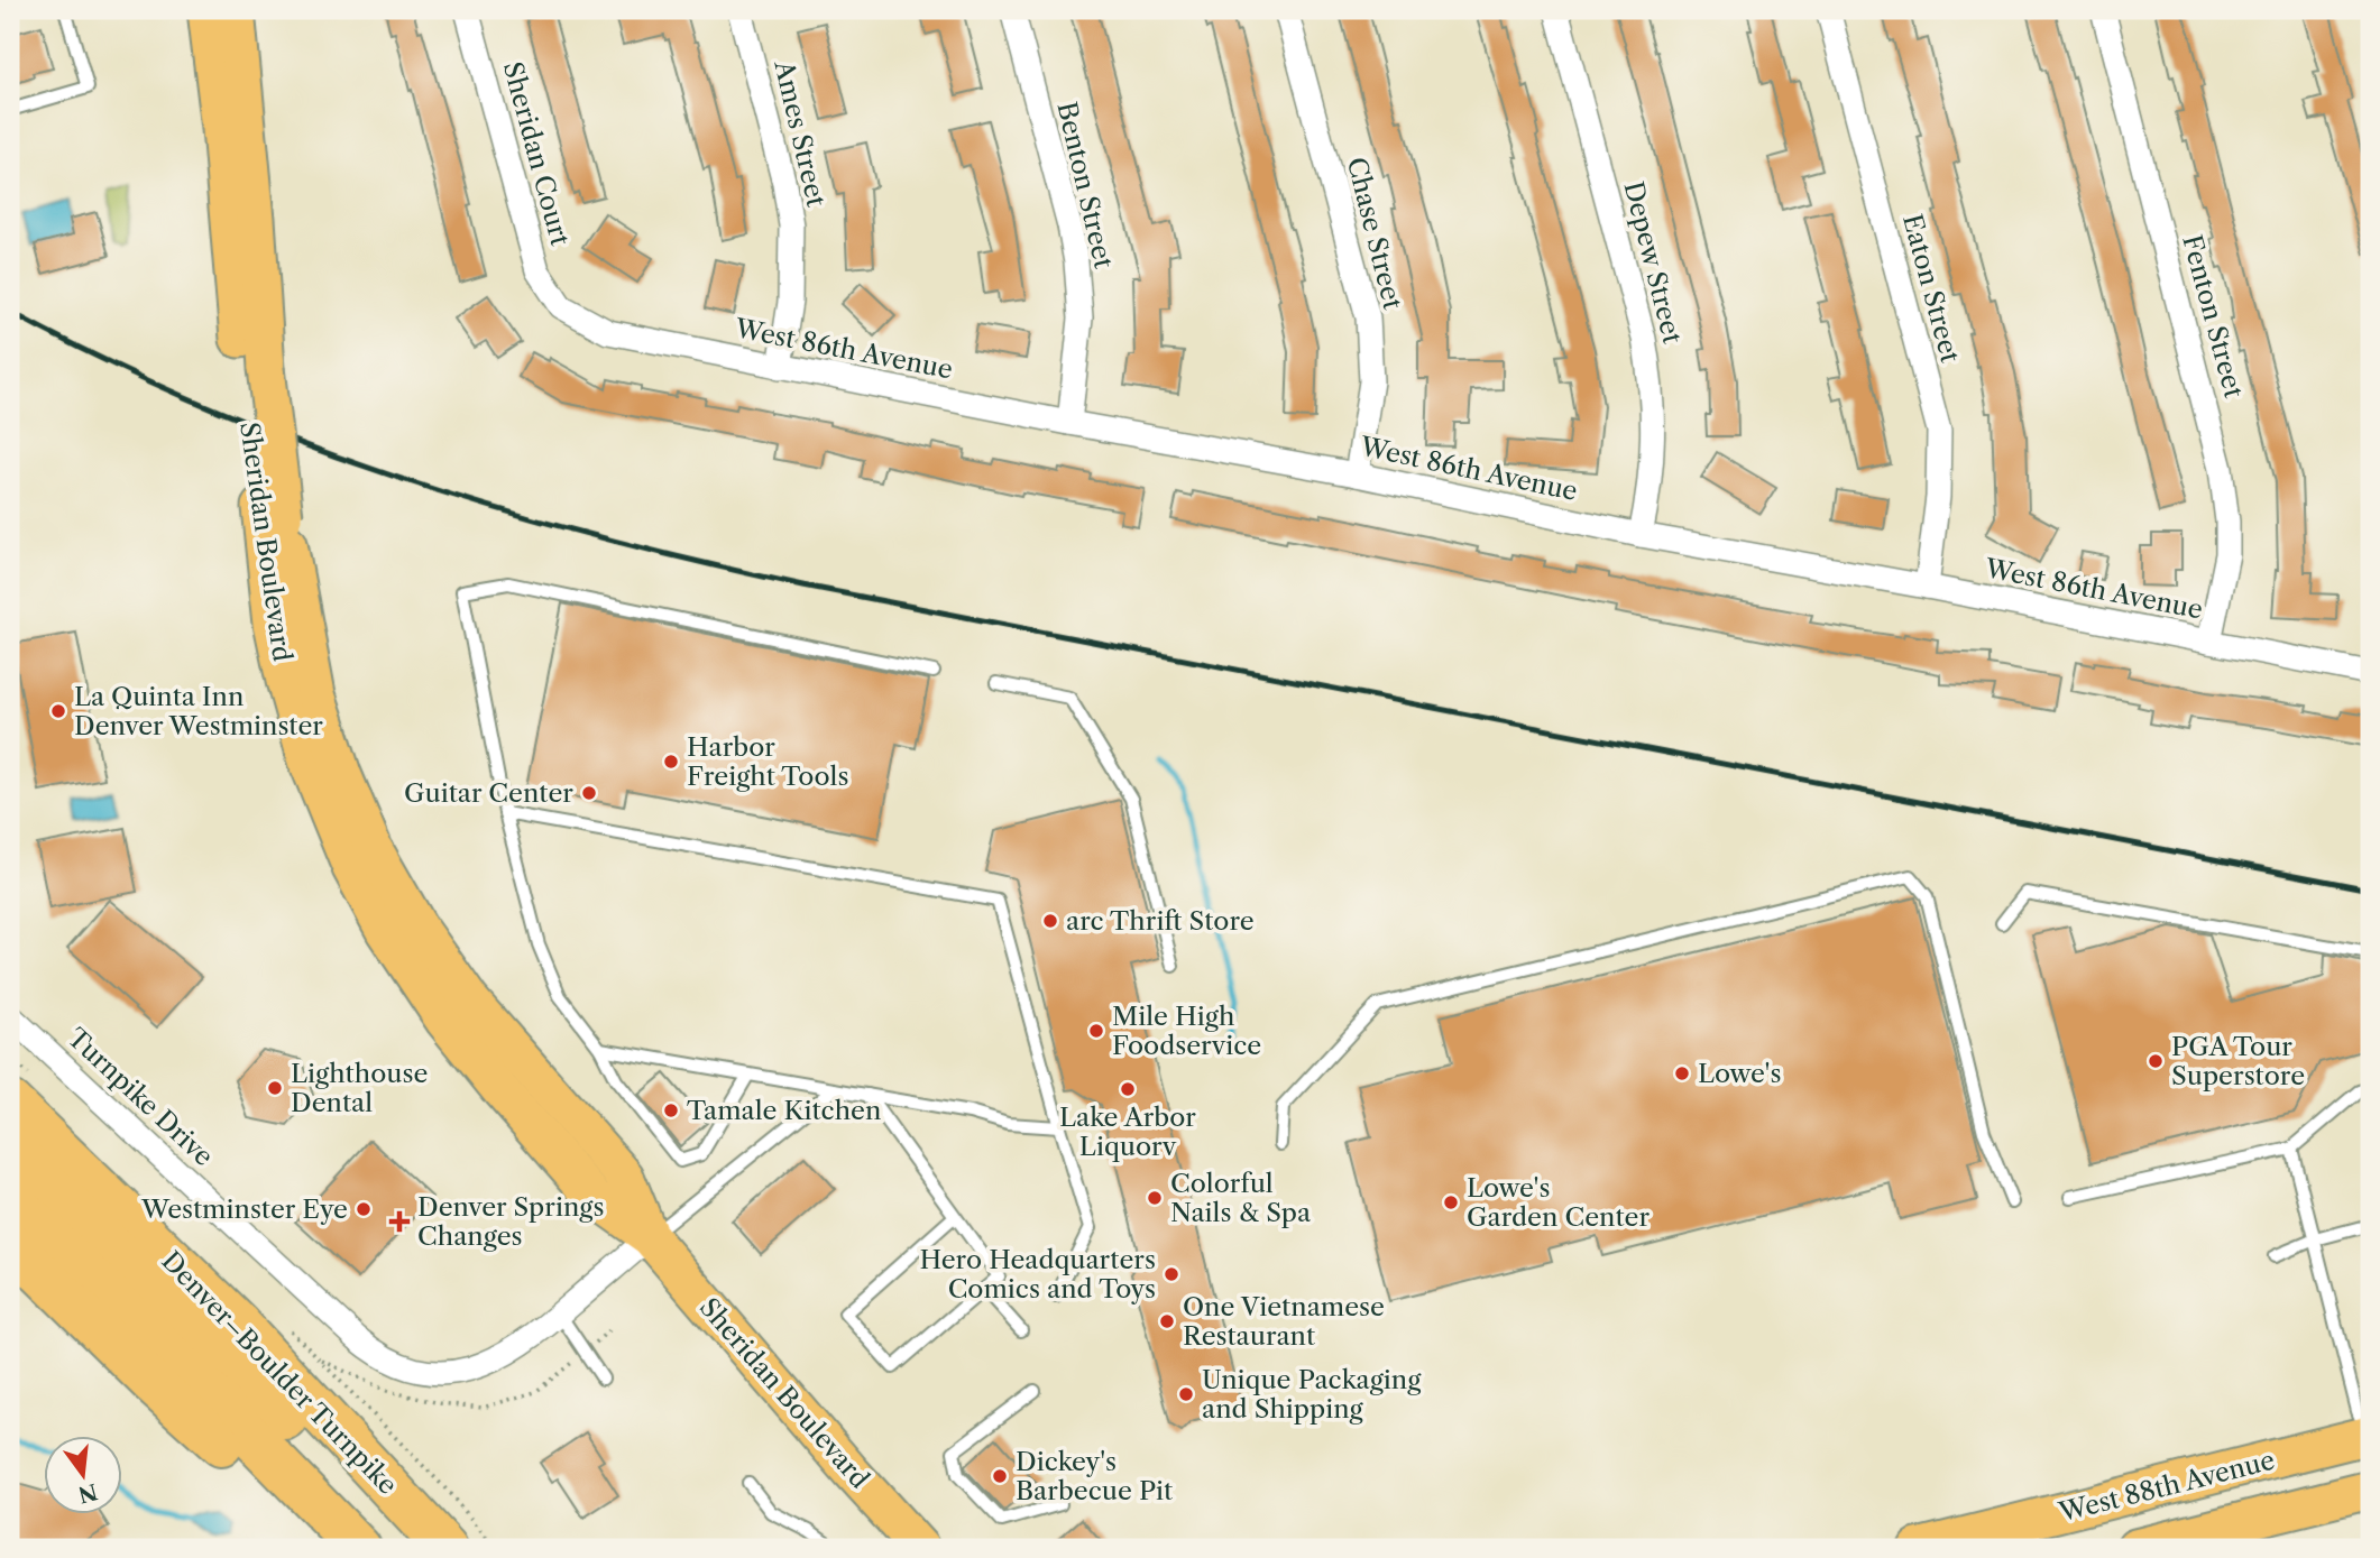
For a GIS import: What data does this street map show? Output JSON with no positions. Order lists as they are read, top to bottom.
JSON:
{
  "streets": {
    "highway": ["Denver–Boulder Turnpike"],
    "main road": ["Sheridan Boulevard", "West 88th Avenue"],
    "street": [
      "Ames Street",
      "Sheridan Court",
      "Benton Street",
      "Chase Street",
      "Depew Street",
      "Eaton Street",
      "Fenton Street",
      "West 86th Avenue",
      "Turnpike Drive"
    ]
  },
  "crossings": [
    ["Ames Street", "West 86th Avenue"],
    ["Sheridan Court", "West 86th Avenue"],
    ["Benton Street", "West 86th Avenue"],
    ["Chase Street", "West 86th Avenue"],
    ["Depew Street", "West 86th Avenue"],
    ["Eaton Street", "West 86th Avenue"],
    ["Fenton Street", "West 86th Avenue"],
    ["Sheridan Boulevard", "Turnpike Drive"]
  ],
  "places": {
    "other": [
      "La Quinta Inn Denver Westminster",
      "Harbor Freight Tools",
      "Guitar Center",
      "arc Thrift Store",
      "Mile High Foodservice",
      "PGA Tour Superstore",
      "Lowe's",
      "Lighthouse Dental",
      "Lake Arbor Liquorv",
      "Tamale Kitchen",
      "Colorful Nails & Spa",
      "Lowe's Garden Center",
      "Westminster Eye",
      "Hero Headquarters Comics and Toys",
      "One Vietnamese Restaurant",
      "Unique Packaging and Shipping",
      "Dickey's Barbecue Pit"
    ],
    "health": ["Denver Springs Changes"]
  },
  "north": "bottom"
}
